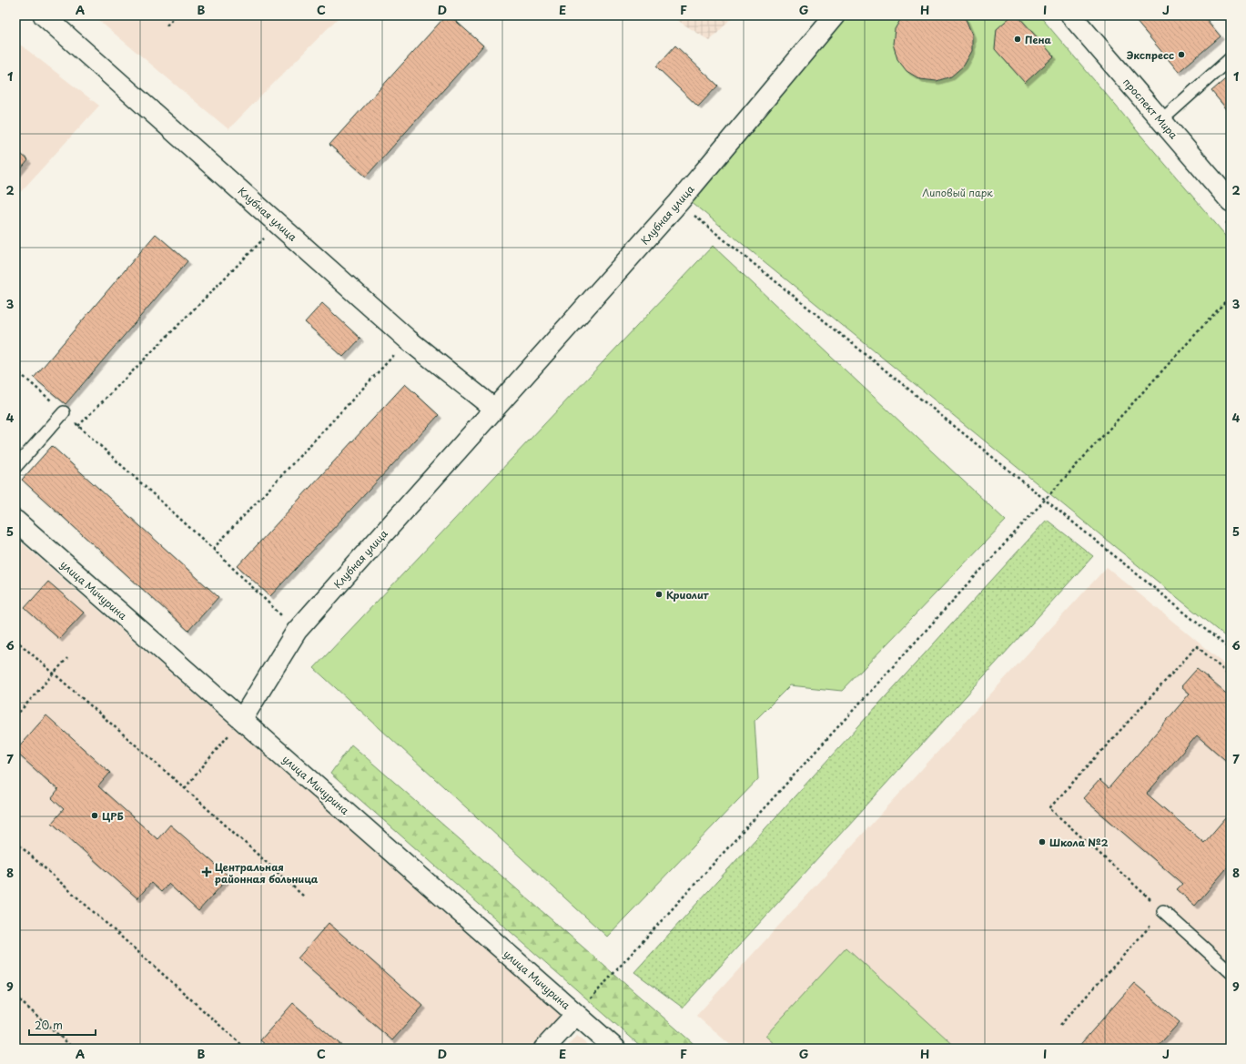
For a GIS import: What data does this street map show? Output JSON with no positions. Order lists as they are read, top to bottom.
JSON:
{
  "streets": {
    "street": ["проспект Мира", "Клубная улица", "улица Мичурина"]
  },
  "crossings": [
    ["Клубная улица", "улица Мичурина"]
  ],
  "parks": ["Липовый парк"],
  "places": {
    "other": [
      "Пена",
      "Экспресс",
      "Криолит",
      "ЦРБ",
      "Школа №2"
    ],
    "health": ["Центральная районная больница"]
  },
  "scale_bar": "20 m",
  "grid": {
    "columns": [
      "A",
      "B",
      "C",
      "D",
      "E",
      "F",
      "G",
      "H",
      "I",
      "J"
    ],
    "rows": [
      "1",
      "2",
      "3",
      "4",
      "5",
      "6",
      "7",
      "8",
      "9"
    ]
  }
}
